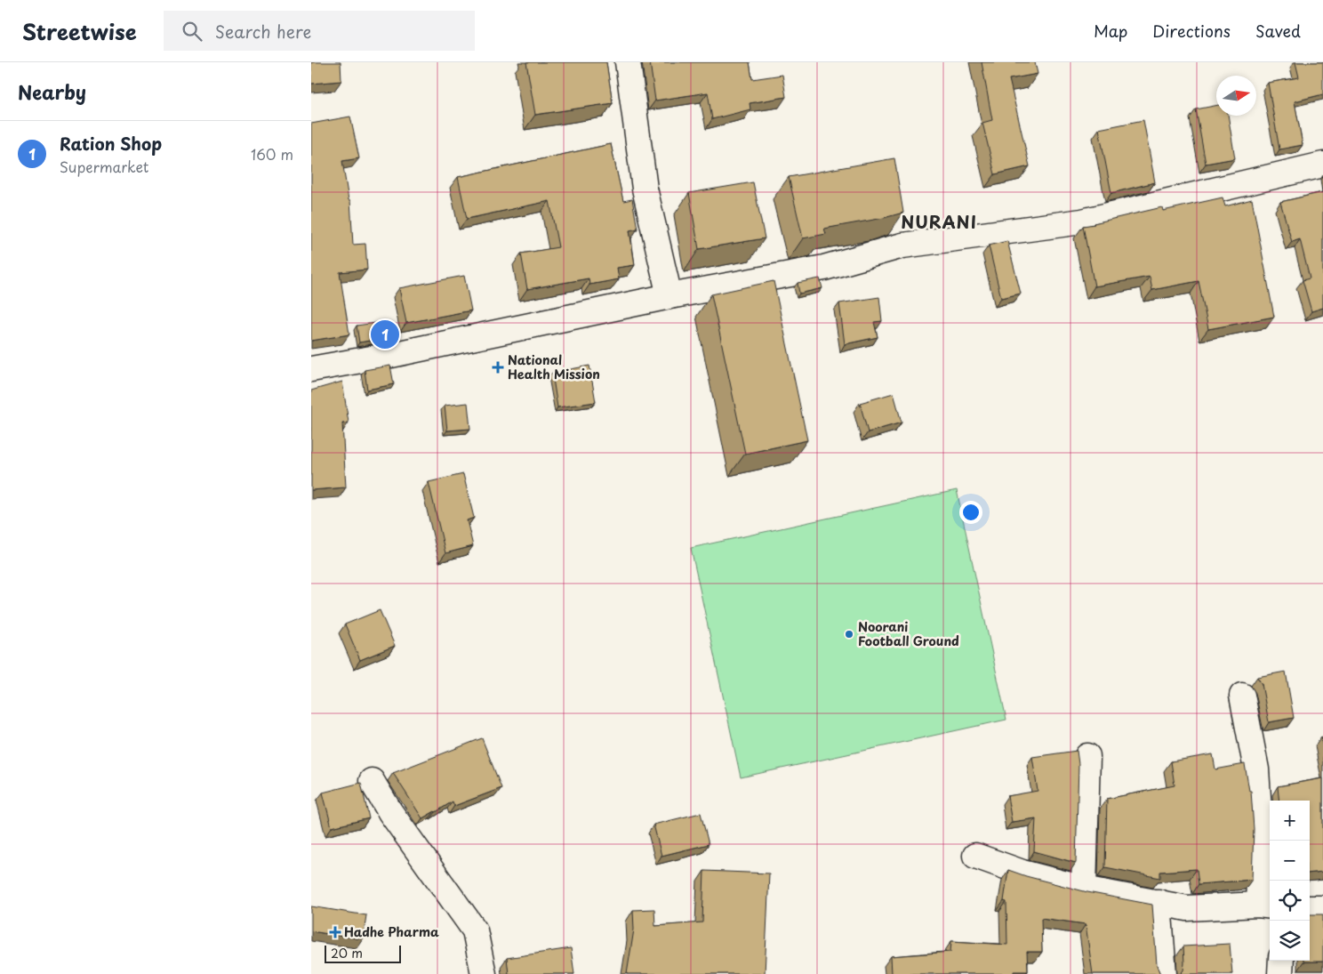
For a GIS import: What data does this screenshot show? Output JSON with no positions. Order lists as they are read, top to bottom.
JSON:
{
  "districts": ["NURANI"],
  "places": {
    "health": ["National Health Mission", "Hadhe Pharma"],
    "other": ["Noorani Football Ground"]
  },
  "scale_bar": "20 m",
  "north": "right",
  "page": {
    "header": "Streetwise",
    "search": "Search here",
    "nav": ["Map", "Directions", "Saved"],
    "heading": "Nearby",
    "list": [
      {
        "mark": "1",
        "name": "Ration Shop",
        "note": "Supermarket",
        "value": "160 m"
      }
    ],
    "pins": "1",
    "map_buttons": ["+", "−"],
    "scale": "20 m"
  }
}
